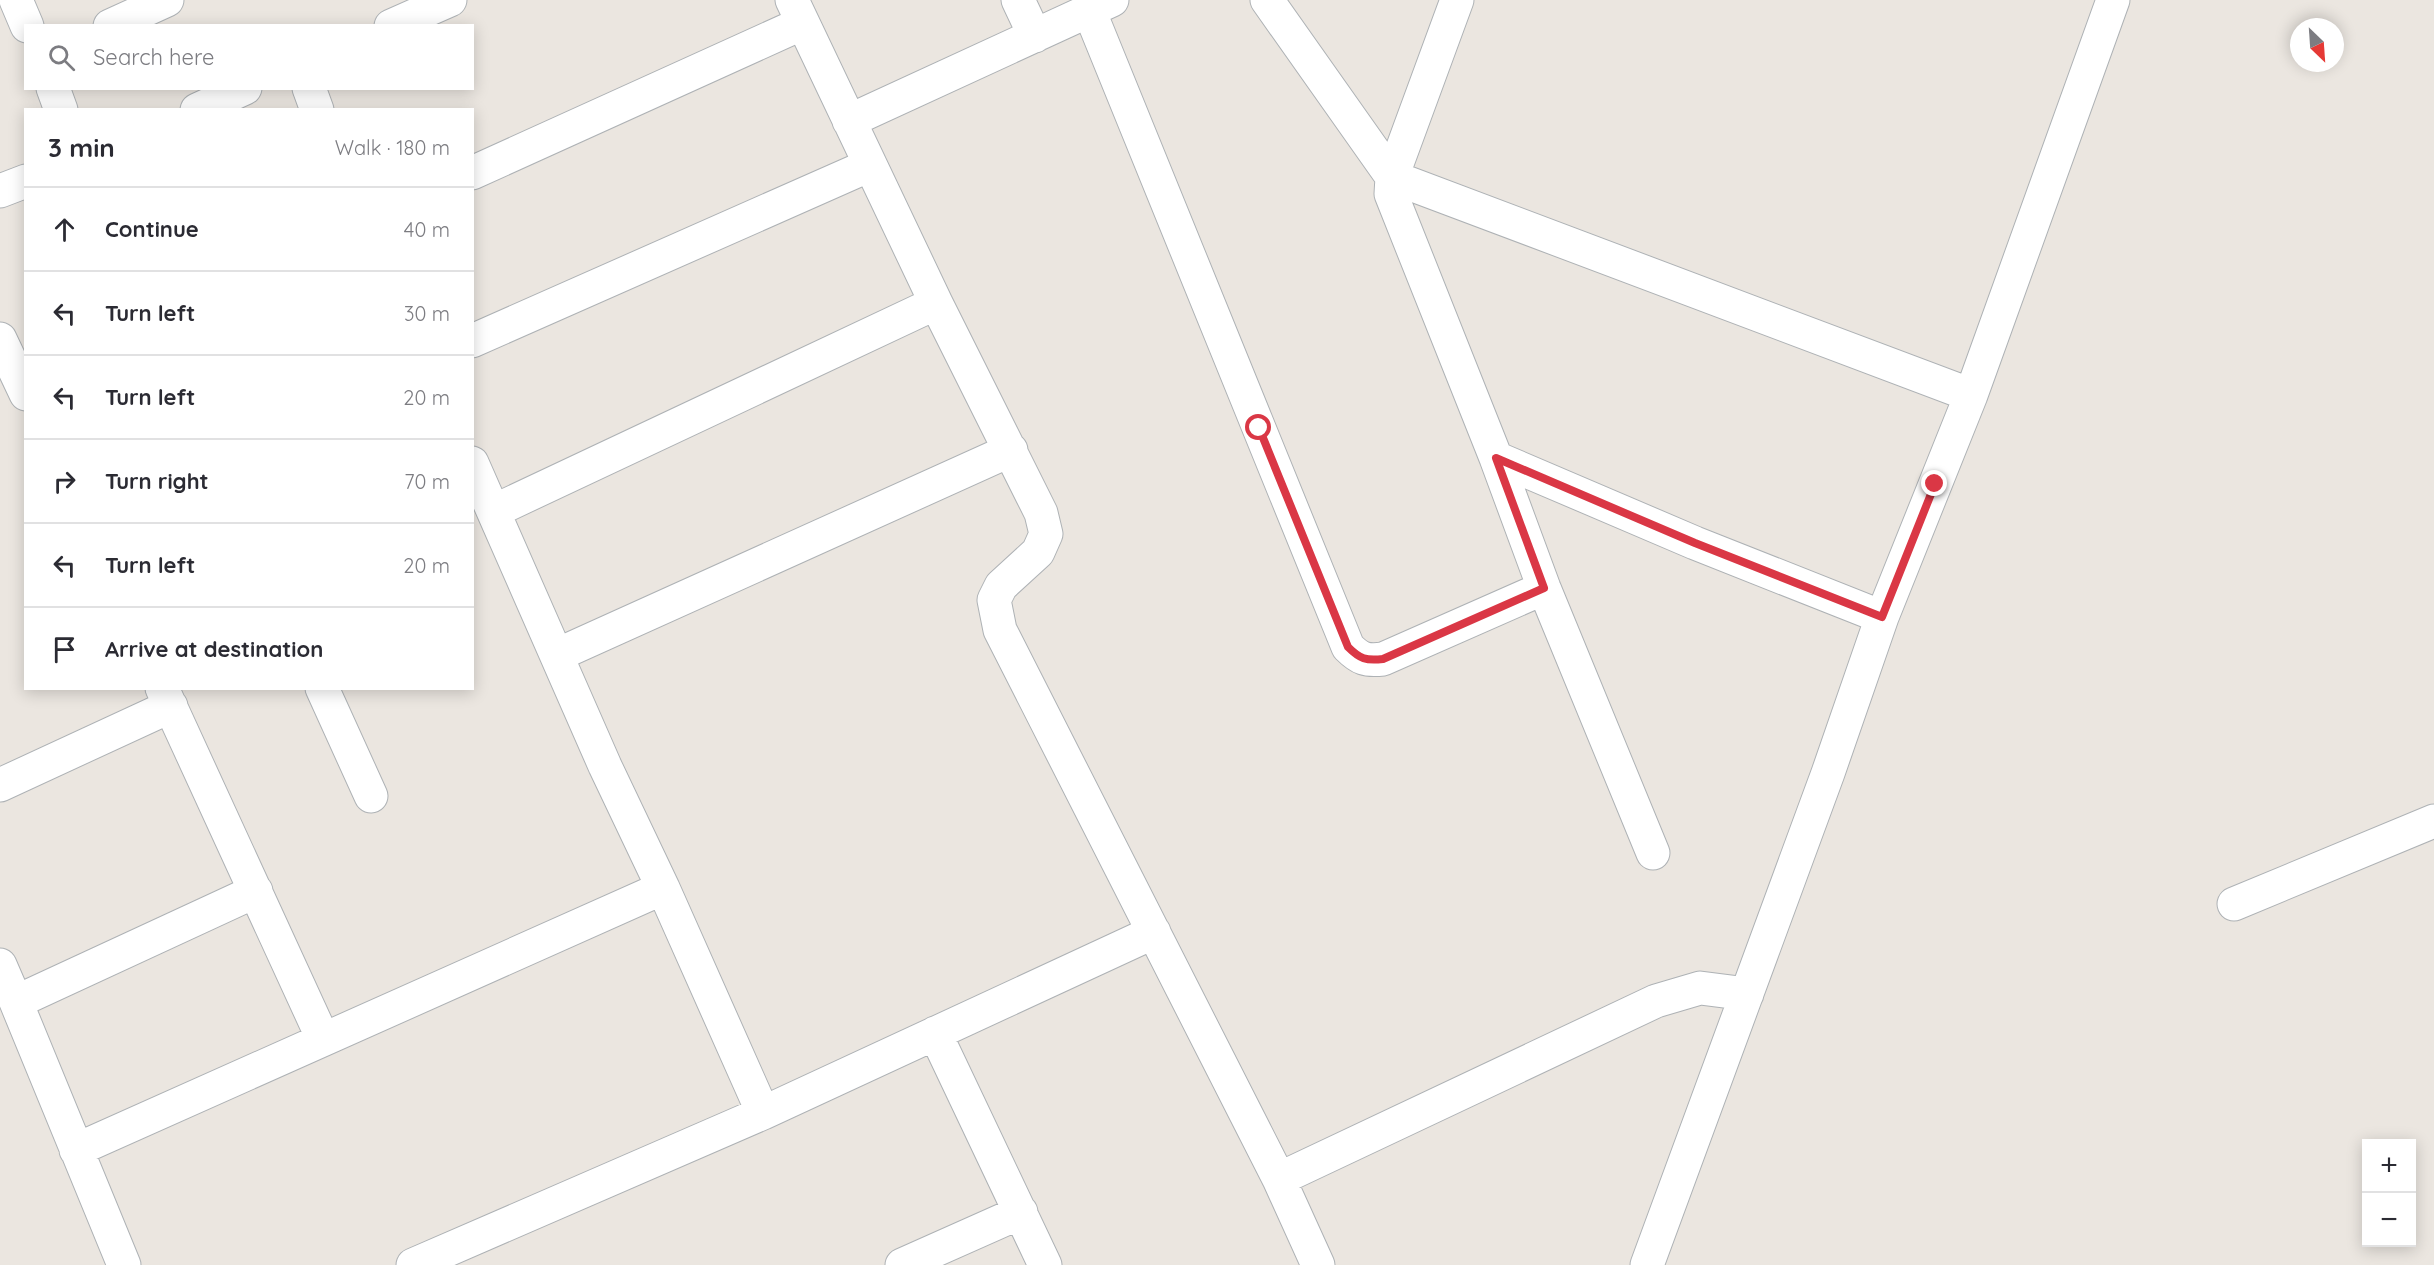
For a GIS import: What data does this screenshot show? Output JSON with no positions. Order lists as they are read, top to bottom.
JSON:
{
  "north": "bottom right",
  "page": {
    "search": "Search here",
    "heading": ["3 min", "Walk · 180 m"],
    "list": [
      ["Continue", "40 m"],
      ["Turn left", "30 m"],
      ["Turn left", "20 m"],
      ["Turn right", "70 m"],
      ["Turn left", "20 m"],
      "Arrive at destination"
    ],
    "map_buttons": ["+", "−"]
  }
}
